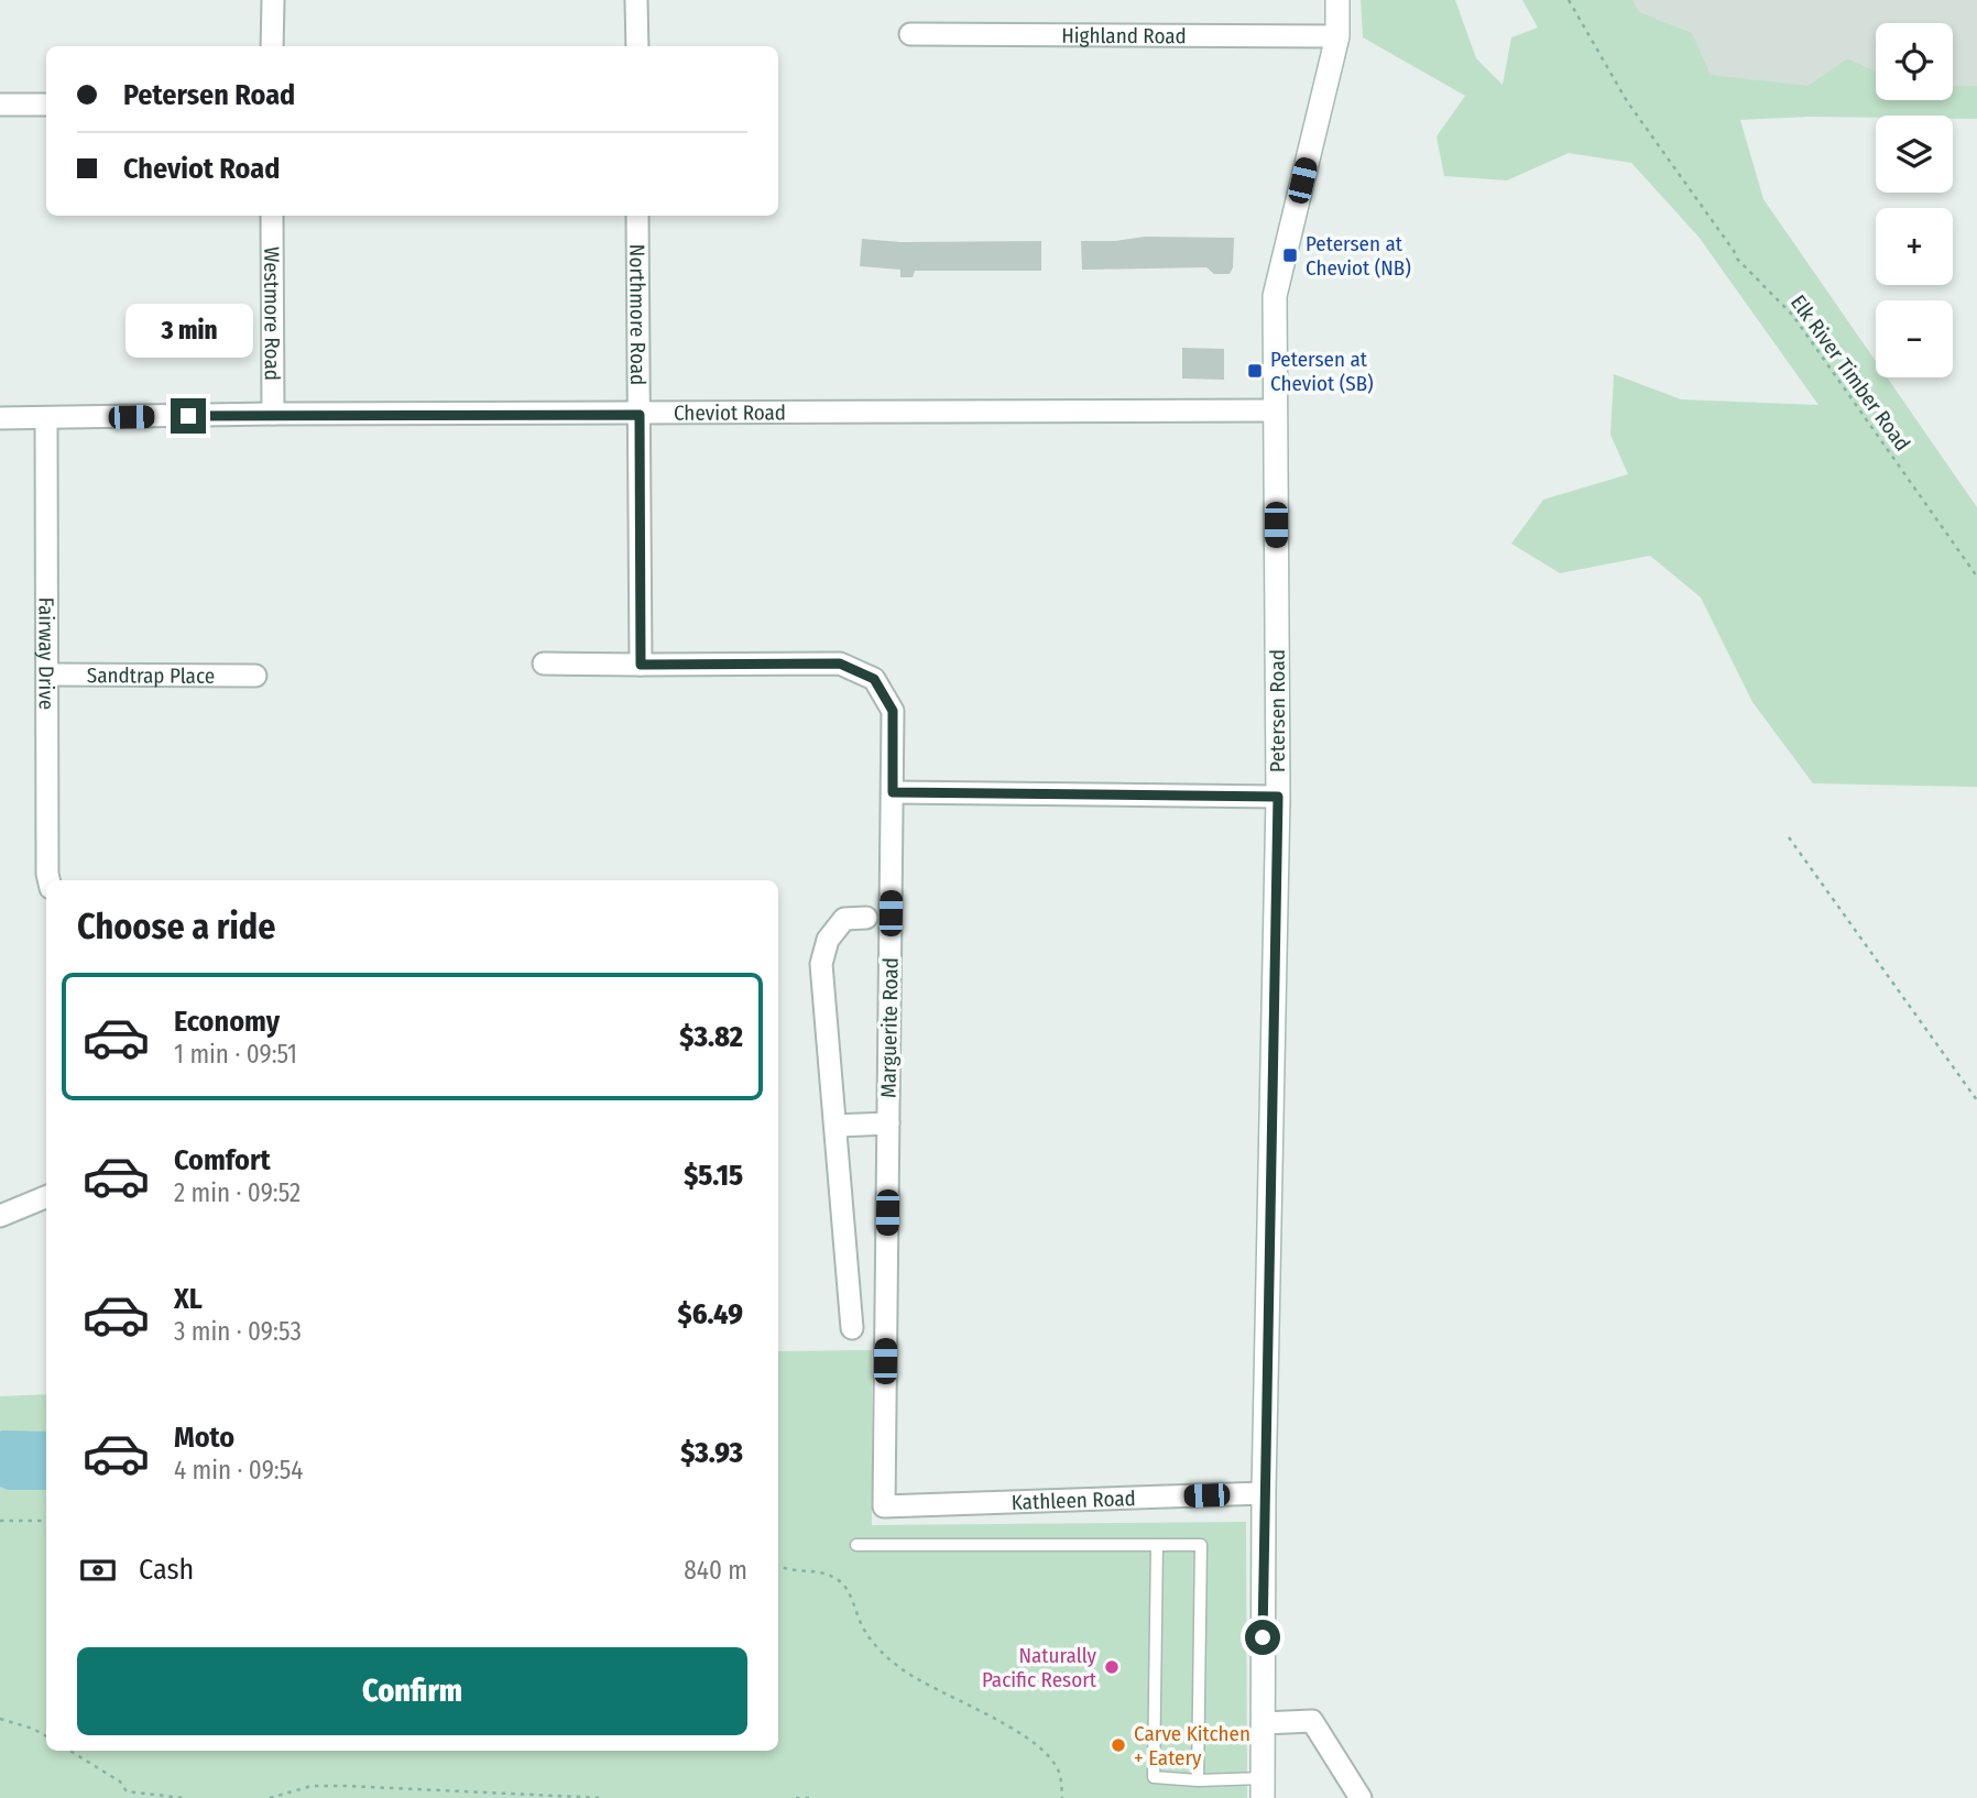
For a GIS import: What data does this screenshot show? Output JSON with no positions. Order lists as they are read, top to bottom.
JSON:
{
  "streets": {
    "street": [
      "Highland Road",
      "Westmore Road",
      "Northmore Road",
      "Cheviot Road",
      "Fairway Drive",
      "Sandtrap Place",
      "Petersen Road",
      "Marguerite Road",
      "Kathleen Road"
    ],
    "path": ["Elk River Timber Road"]
  },
  "crossings": [
    ["Highland Road", "Petersen Road"],
    ["Westmore Road", "Cheviot Road"],
    ["Northmore Road", "Cheviot Road"],
    ["Cheviot Road", "Fairway Drive"],
    ["Cheviot Road", "Petersen Road"],
    ["Fairway Drive", "Sandtrap Place"],
    ["Petersen Road", "Kathleen Road"],
    ["Marguerite Road", "Kathleen Road"]
  ],
  "places": {
    "transit": ["Petersen at Cheviot (NB)", "Petersen at Cheviot (SB)"],
    "other": ["Naturally Pacific Resort", "Carve Kitchen + Eatery"]
  },
  "page": {
    "map_buttons": ["+", "−"],
    "banner": ["Petersen Road", "Cheviot Road"],
    "bubble": "3 min",
    "heading": "Choose a ride",
    "list": [
      {
        "name": "Economy",
        "note": "1 min · 09:51",
        "value": "$3.82"
      },
      {
        "name": "Comfort",
        "note": "2 min · 09:52",
        "value": "$5.15"
      },
      {
        "name": "XL",
        "note": "3 min · 09:53",
        "value": "$6.49"
      },
      {
        "name": "Moto",
        "note": "4 min · 09:54",
        "value": "$3.93"
      }
    ],
    "pay": ["Cash", "840 m"],
    "buttons": "Confirm"
  }
}
